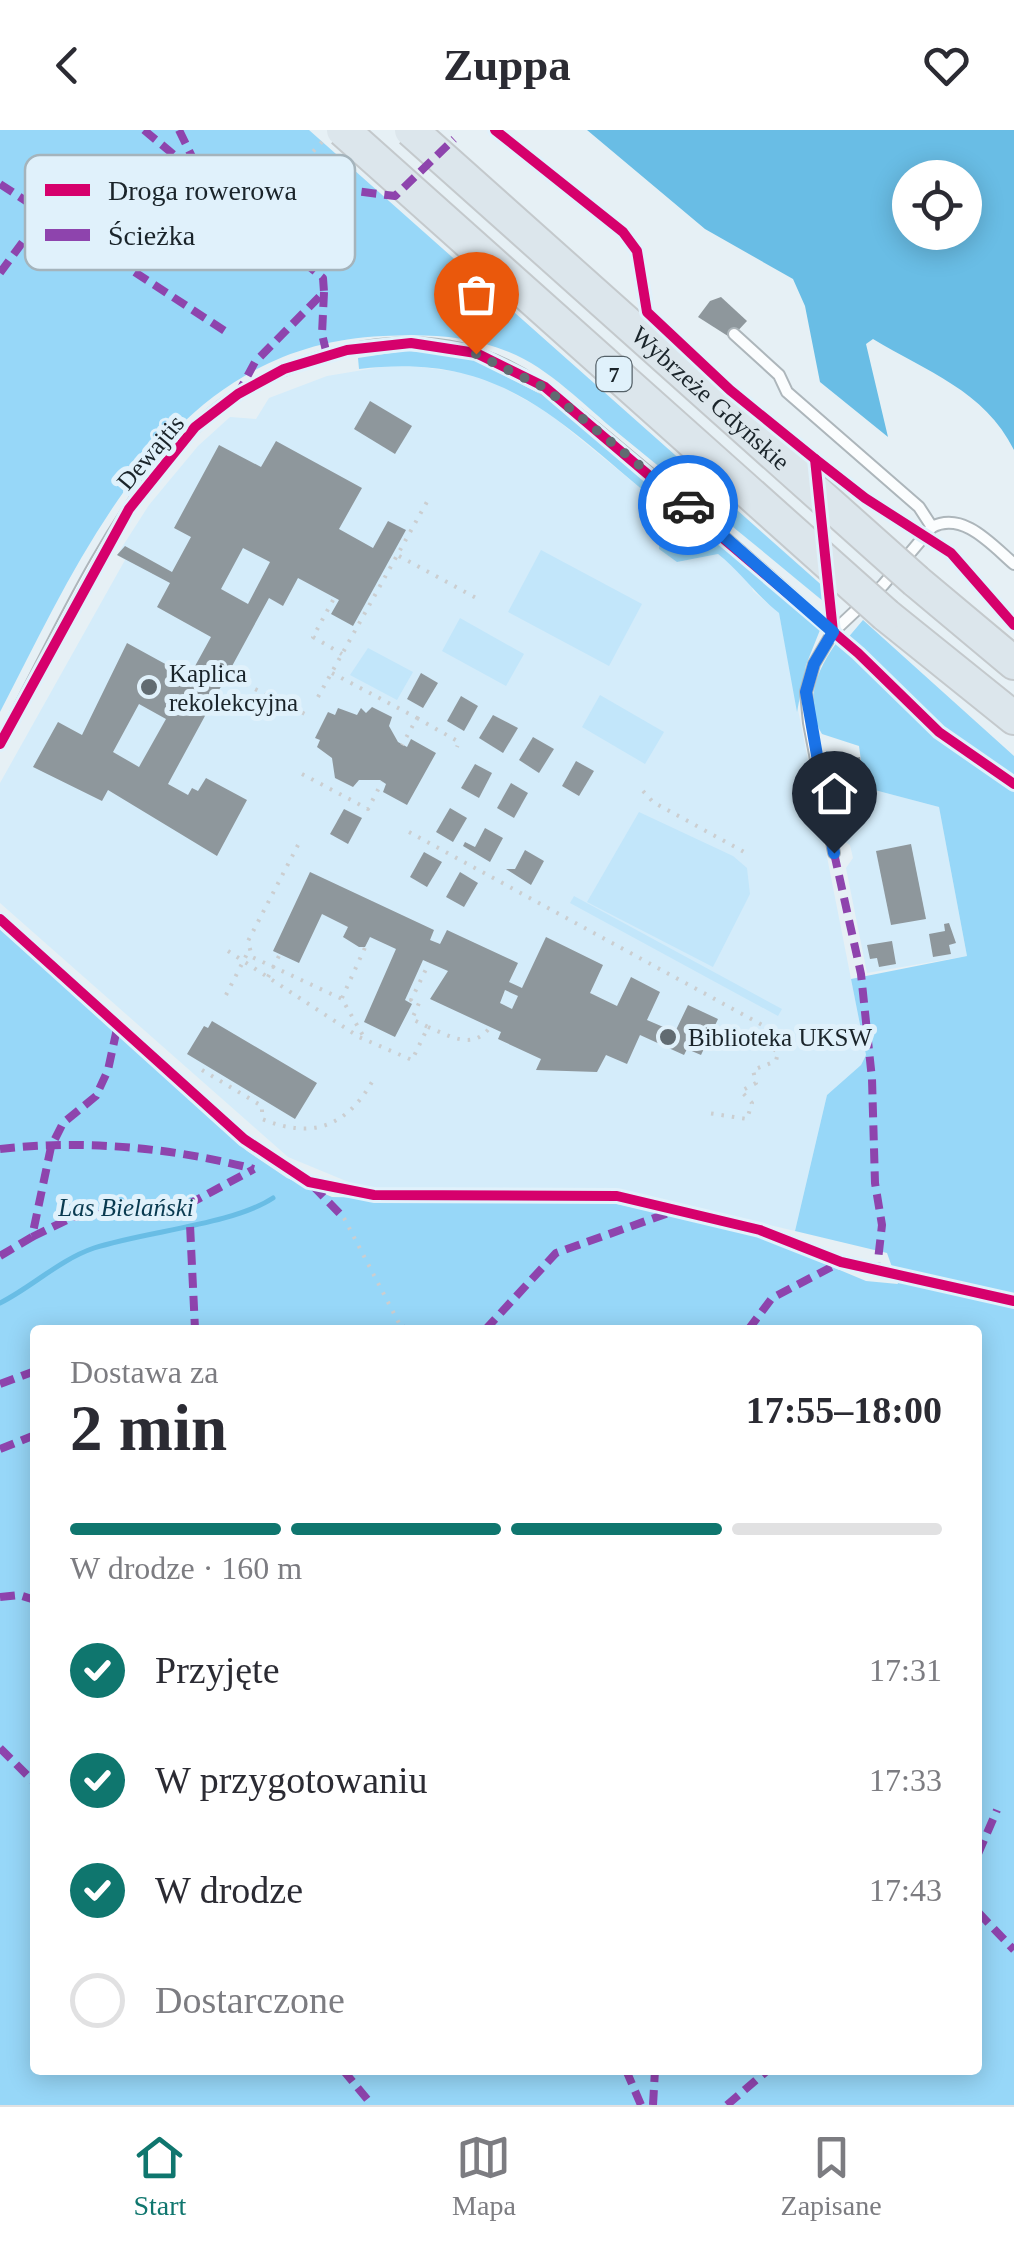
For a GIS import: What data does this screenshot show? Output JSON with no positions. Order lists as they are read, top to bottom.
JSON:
{
  "streets": {
    "highway": ["7", "Wybrzeże Gdyńskie"],
    "lane": ["Dewajtis"]
  },
  "parks": ["Las Bielański"],
  "places": ["Kaplica rekolekcyjna", "Biblioteka UKSW"],
  "legend": ["Droga rowerowa", "Ścieżka"],
  "page": {
    "header": "Zuppa",
    "heading": ["2 min", "Dostawa za", "17:55–18:00"],
    "bar": "W drodze · 160 m",
    "list": [
      ["Przyjęte", "17:31"],
      ["W przygotowaniu", "17:33"],
      ["W drodze", "17:43"],
      "Dostarczone"
    ],
    "tabs": ["Start", "Mapa", "Zapisane"]
  }
}
